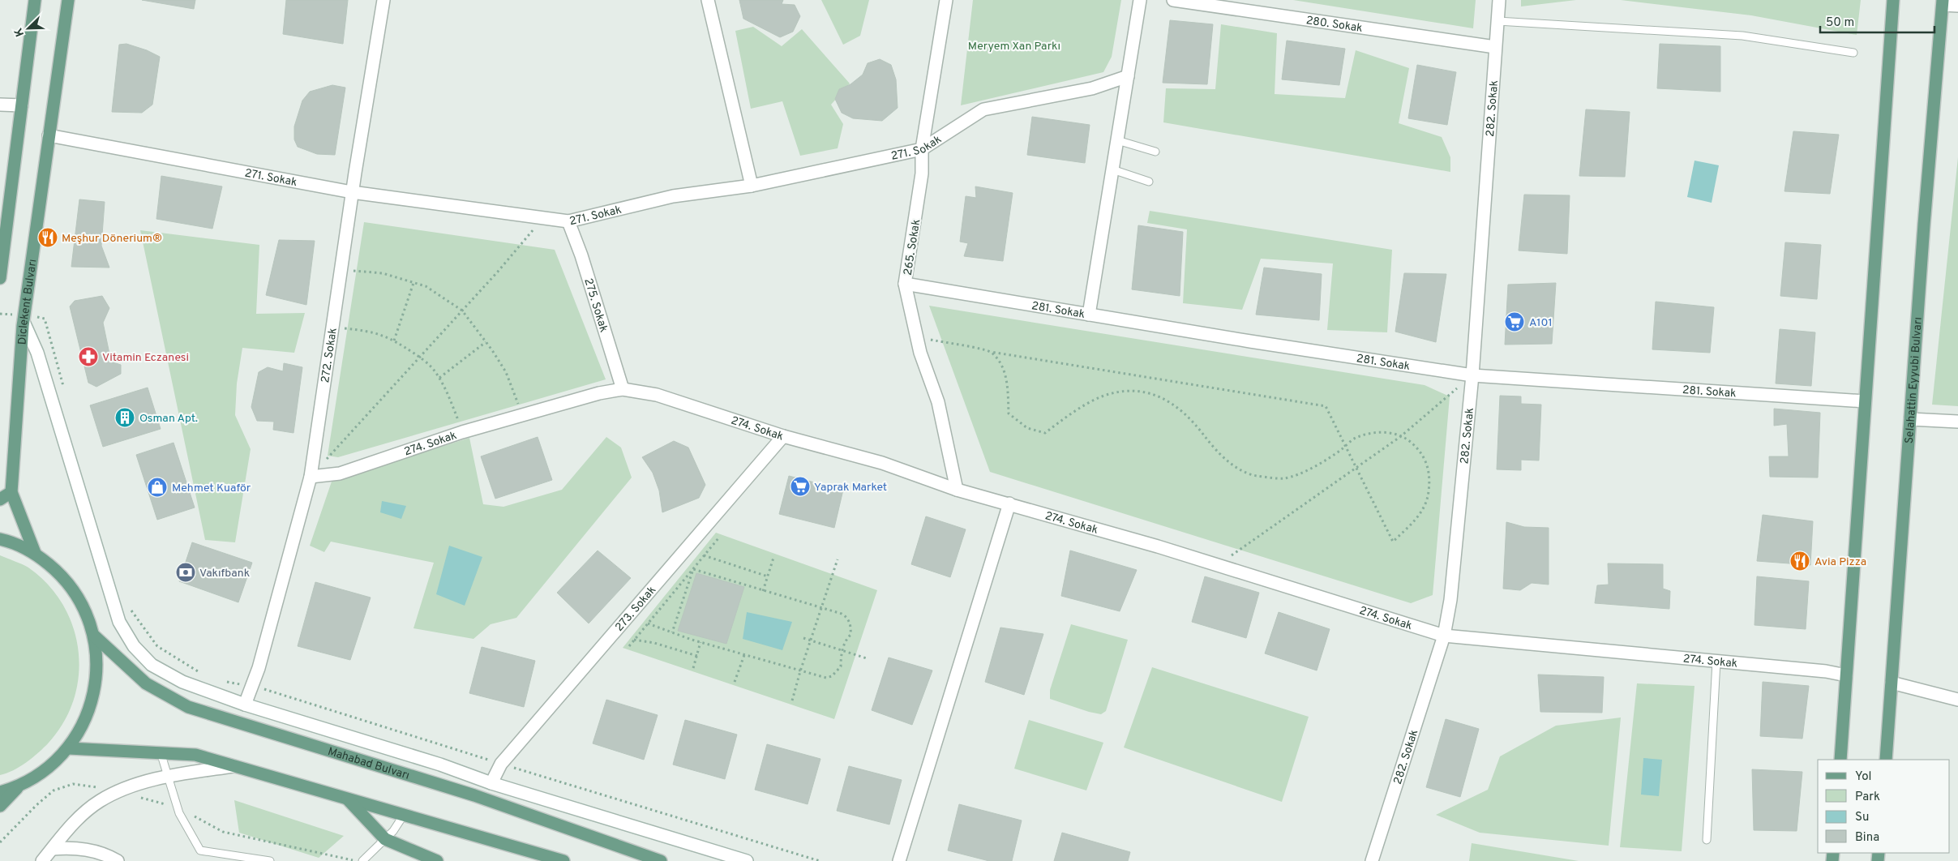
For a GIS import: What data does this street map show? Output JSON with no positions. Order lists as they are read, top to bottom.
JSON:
{
  "streets": {
    "main road": ["Diclekent Bulvarı", "Selahattin Eyyubi Bulvarı", "Mahabad Bulvarı"],
    "street": [
      "280. Sokak",
      "282. Sokak",
      "271. Sokak",
      "265. Sokak",
      "275. Sokak",
      "281. Sokak",
      "272. Sokak",
      "274. Sokak",
      "273. Sokak"
    ]
  },
  "crossings": [
    ["280. Sokak", "282. Sokak"],
    ["282. Sokak", "281. Sokak"],
    ["282. Sokak", "274. Sokak"],
    ["271. Sokak", "265. Sokak"],
    ["271. Sokak", "Diclekent Bulvarı"],
    ["271. Sokak", "275. Sokak"],
    ["271. Sokak", "272. Sokak"],
    ["265. Sokak", "281. Sokak"],
    ["265. Sokak", "274. Sokak"],
    ["275. Sokak", "274. Sokak"],
    ["272. Sokak", "274. Sokak"],
    ["274. Sokak", "273. Sokak"]
  ],
  "parks": ["Meryem Xan Parkı"],
  "places": {
    "restaurant": ["Meşhur Dönerium®", "Avia Pizza"],
    "supermarket": ["A101", "Yaprak Market"],
    "pharmacy": ["Vitamin Eczanesi"],
    "building": ["Osman Apt."],
    "shop": ["Mehmet Kuaför"],
    "bank": ["Vakıfbank"]
  },
  "legend": [
    "Yol",
    "Park",
    "Su",
    "Bina"
  ],
  "scale_bar": "50 m",
  "north": "bottom left"
}
